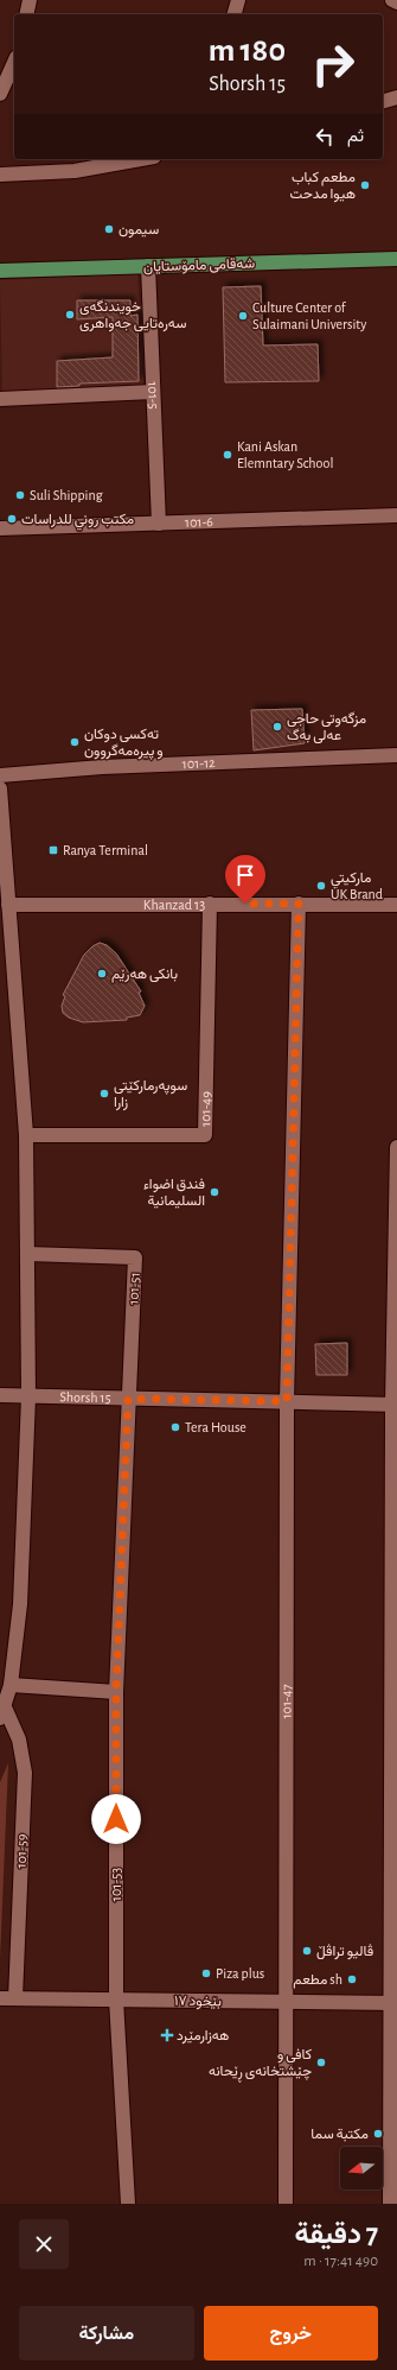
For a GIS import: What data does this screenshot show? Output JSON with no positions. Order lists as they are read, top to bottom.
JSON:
{
  "streets": {
    "main road": ["شەقامی مامۆستایان"],
    "street": [
      "101-5",
      "101-6",
      "101-12",
      "Khanzad 13",
      "101-49",
      "101-51",
      "Shorsh 15",
      "101-47",
      "101-59",
      "101-53",
      "بێخود ١٧"
    ]
  },
  "crossings": [
    ["شەقامی مامۆستایان", "101-5"],
    ["101-5", "101-6"],
    ["Khanzad 13", "101-49"],
    ["Khanzad 13", "101-47"],
    ["101-51", "Shorsh 15"],
    ["101-51", "101-53"],
    ["Shorsh 15", "101-47"],
    ["Shorsh 15", "101-53"],
    ["101-47", "بێخود ١٧"],
    ["101-59", "بێخود ١٧"],
    ["101-53", "بێخود ١٧"]
  ],
  "places": {
    "other": [
      "مطعم كباب هيوا مدحت",
      "سيمون",
      "خویندنگەی سەرەتایی جەواهری",
      "Culture Center of Sulaimani University",
      "Kani Askan Elemntary School",
      "Suli Shipping",
      "مكتب روني للدراسات",
      "مزگەوتی حاجی عەلی بەگ",
      "تەکسی دوکان و پیرەمەگروون",
      "مارکيتي UK Brand",
      "بانکی هەرێم",
      "سوپەرمارکێتی زارا",
      "فندق اضواء السليمانية",
      "Tera House",
      "ڤالیو تراڤڵ",
      "Piza plus",
      "مطعم sh",
      "کافی و چێشتخانەی ڕێحانە",
      "مكتبة سما"
    ],
    "transit": ["Ranya Terminal"],
    "health": ["هەزارمێرد"]
  },
  "north": "left",
  "page": {
    "turn": ["180 m", "Shorsh 15"],
    "then": "ثم",
    "heading": ["7 دقيقة", "490 m · 17:41"],
    "buttons": ["خروج", "مشاركة"]
  }
}
